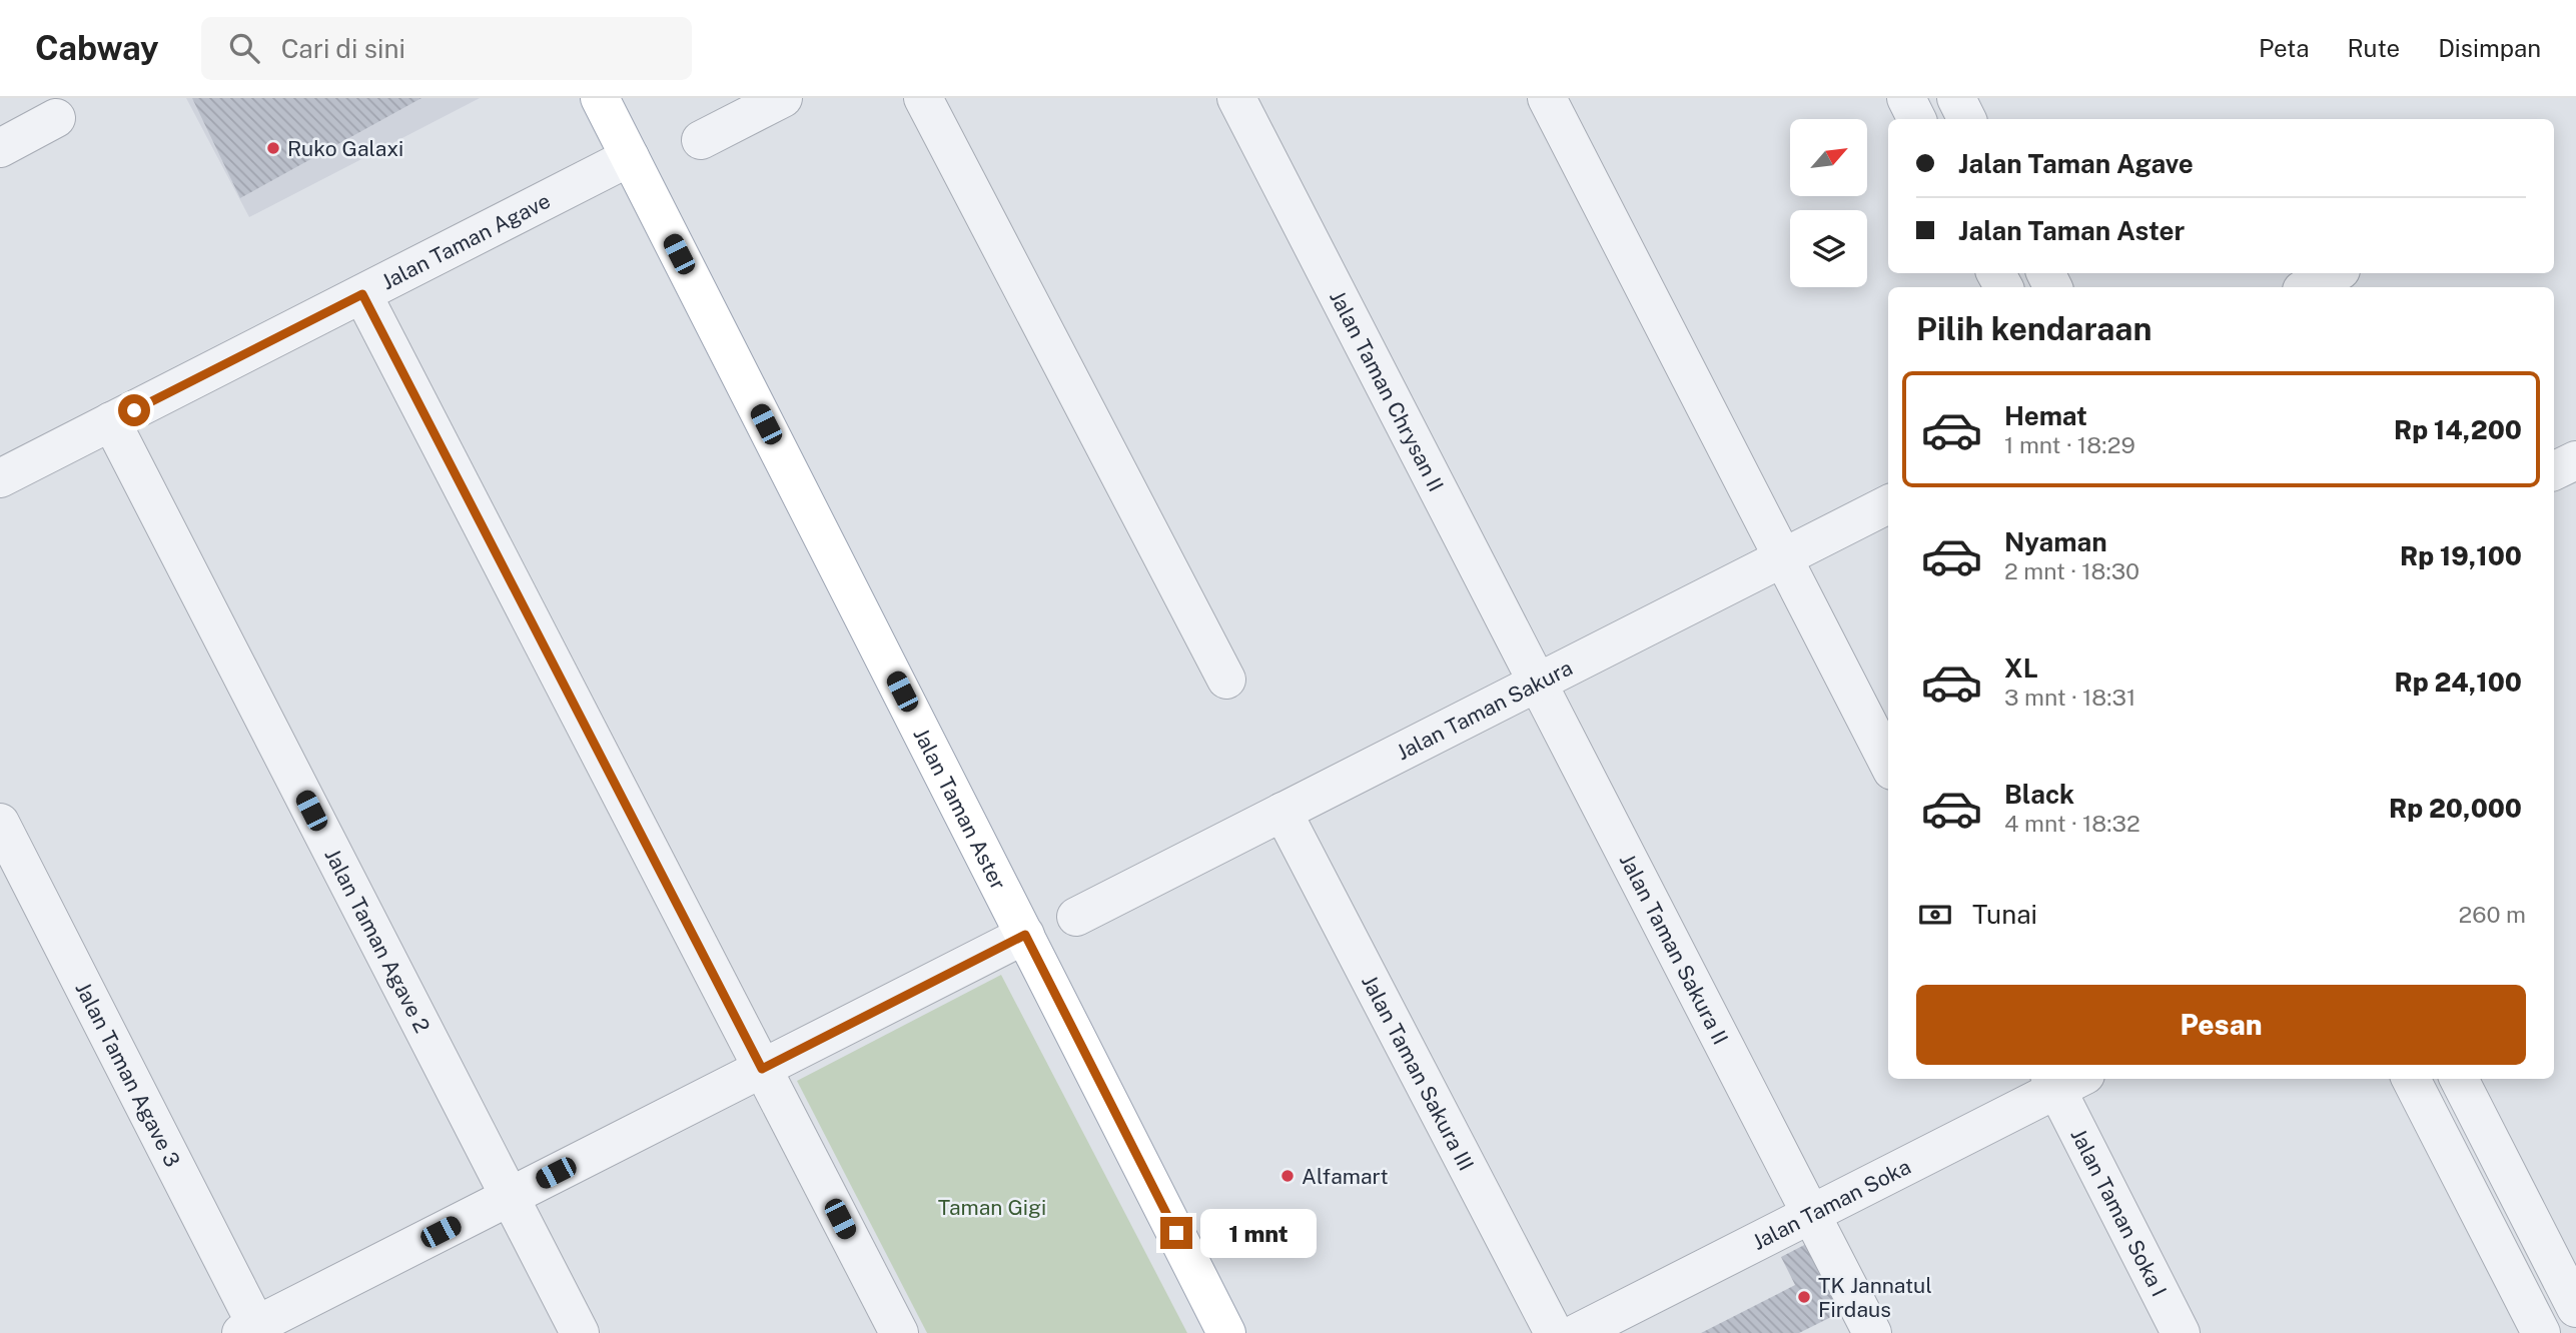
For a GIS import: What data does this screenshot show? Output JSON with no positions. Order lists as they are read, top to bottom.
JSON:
{
  "streets": {
    "main road": ["Jalan Taman Aster"],
    "street": [
      "Jalan Taman Agave",
      "Jalan Taman Chrysan II",
      "Jalan Taman Sakura",
      "Jalan Taman Agave 2",
      "Jalan Taman Sakura II",
      "Jalan Taman Sakura III",
      "Jalan Taman Agave 3",
      "Jalan Taman Soka",
      "Jalan Taman Soka I"
    ]
  },
  "crossings": [
    ["Jalan Taman Agave", "Jalan Taman Aster"],
    ["Jalan Taman Agave", "Jalan Taman Agave 2"],
    ["Jalan Taman Chrysan II", "Jalan Taman Sakura"],
    ["Jalan Taman Chrysan II", "Jalan Taman Sakura II"],
    ["Jalan Taman Sakura", "Jalan Taman Sakura II"],
    ["Jalan Taman Sakura", "Jalan Taman Sakura III"],
    ["Jalan Taman Sakura II", "Jalan Taman Soka"],
    ["Jalan Taman Soka", "Jalan Taman Soka I"]
  ],
  "parks": ["Taman Gigi"],
  "places": ["Ruko Galaxi", "Alfamart", "TK Jannatul Firdaus"],
  "north": "top right",
  "page": {
    "header": "Cabway",
    "search": "Cari di sini",
    "nav": ["Peta", "Rute", "Disimpan"],
    "banner": ["Jalan Taman Agave", "Jalan Taman Aster"],
    "heading": "Pilih kendaraan",
    "list": [
      {
        "name": "Hemat",
        "note": "1 mnt · 18:29",
        "value": "Rp 14,200"
      },
      {
        "name": "Nyaman",
        "note": "2 mnt · 18:30",
        "value": "Rp 19,100"
      },
      {
        "name": "XL",
        "note": "3 mnt · 18:31",
        "value": "Rp 24,100"
      },
      {
        "name": "Black",
        "note": "4 mnt · 18:32",
        "value": "Rp 20,000"
      }
    ],
    "pay": ["Tunai", "260 m"],
    "buttons": "Pesan",
    "bubble": "1 mnt"
  }
}
